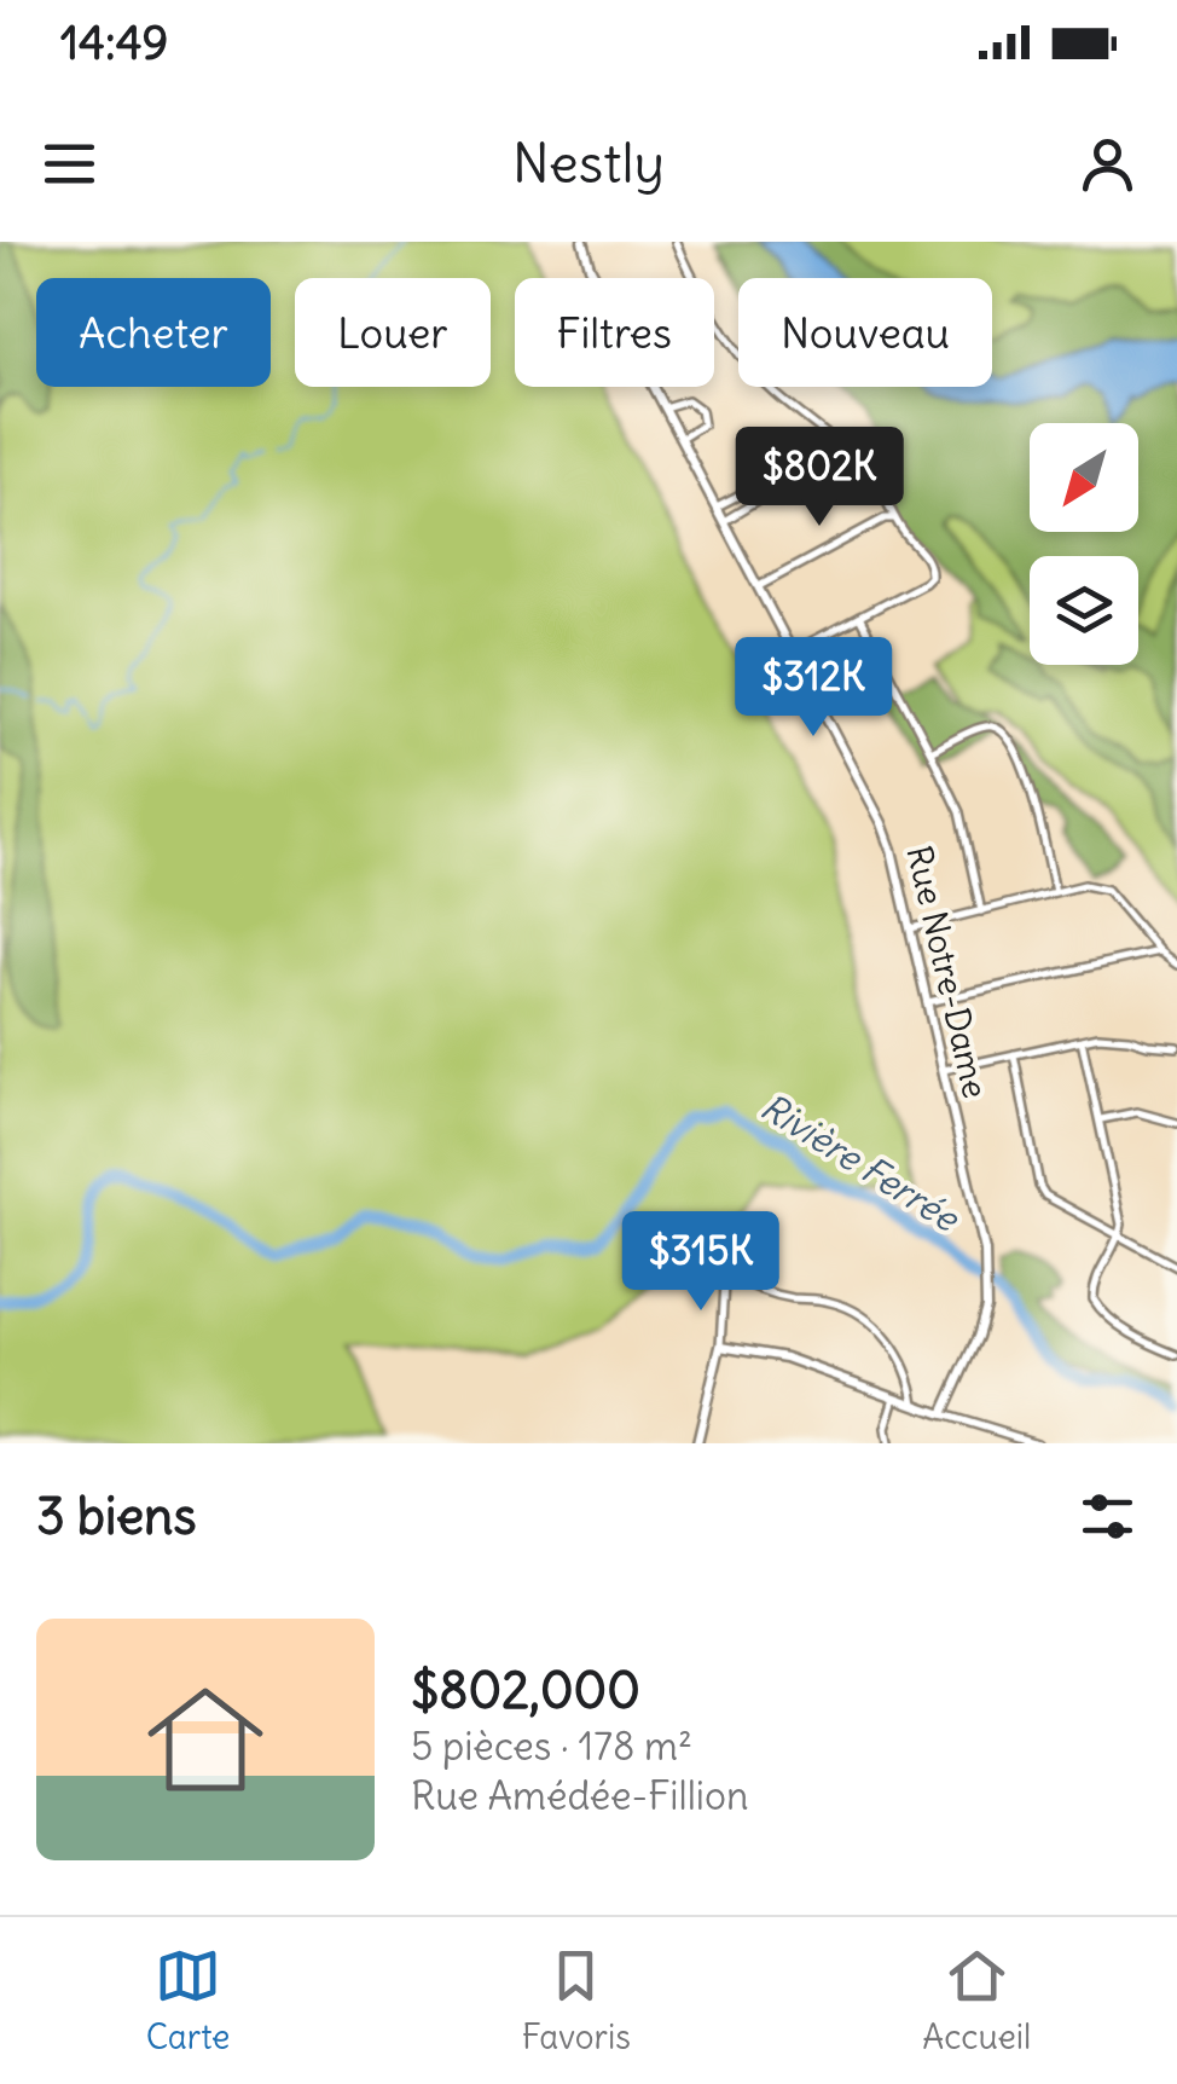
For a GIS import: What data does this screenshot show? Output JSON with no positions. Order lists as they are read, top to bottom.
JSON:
{
  "streets": {
    "street": ["Rue Notre-Dame"]
  },
  "water": ["Rivière Ferrée"],
  "north": "bottom left",
  "page": {
    "status": "14:49",
    "header": "Nestly",
    "chip": [
      "Acheter",
      "Louer",
      "Filtres",
      "Nouveau"
    ],
    "price": ["$802K", "$312K", "$315K"],
    "heading": "3 biens",
    "list": [
      {
        "name": "$802,000",
        "note": "5 pièces · 178 m² · Rue Amédée-Fillion"
      }
    ],
    "tabs": ["Carte", "Favoris", "Accueil"]
  }
}
